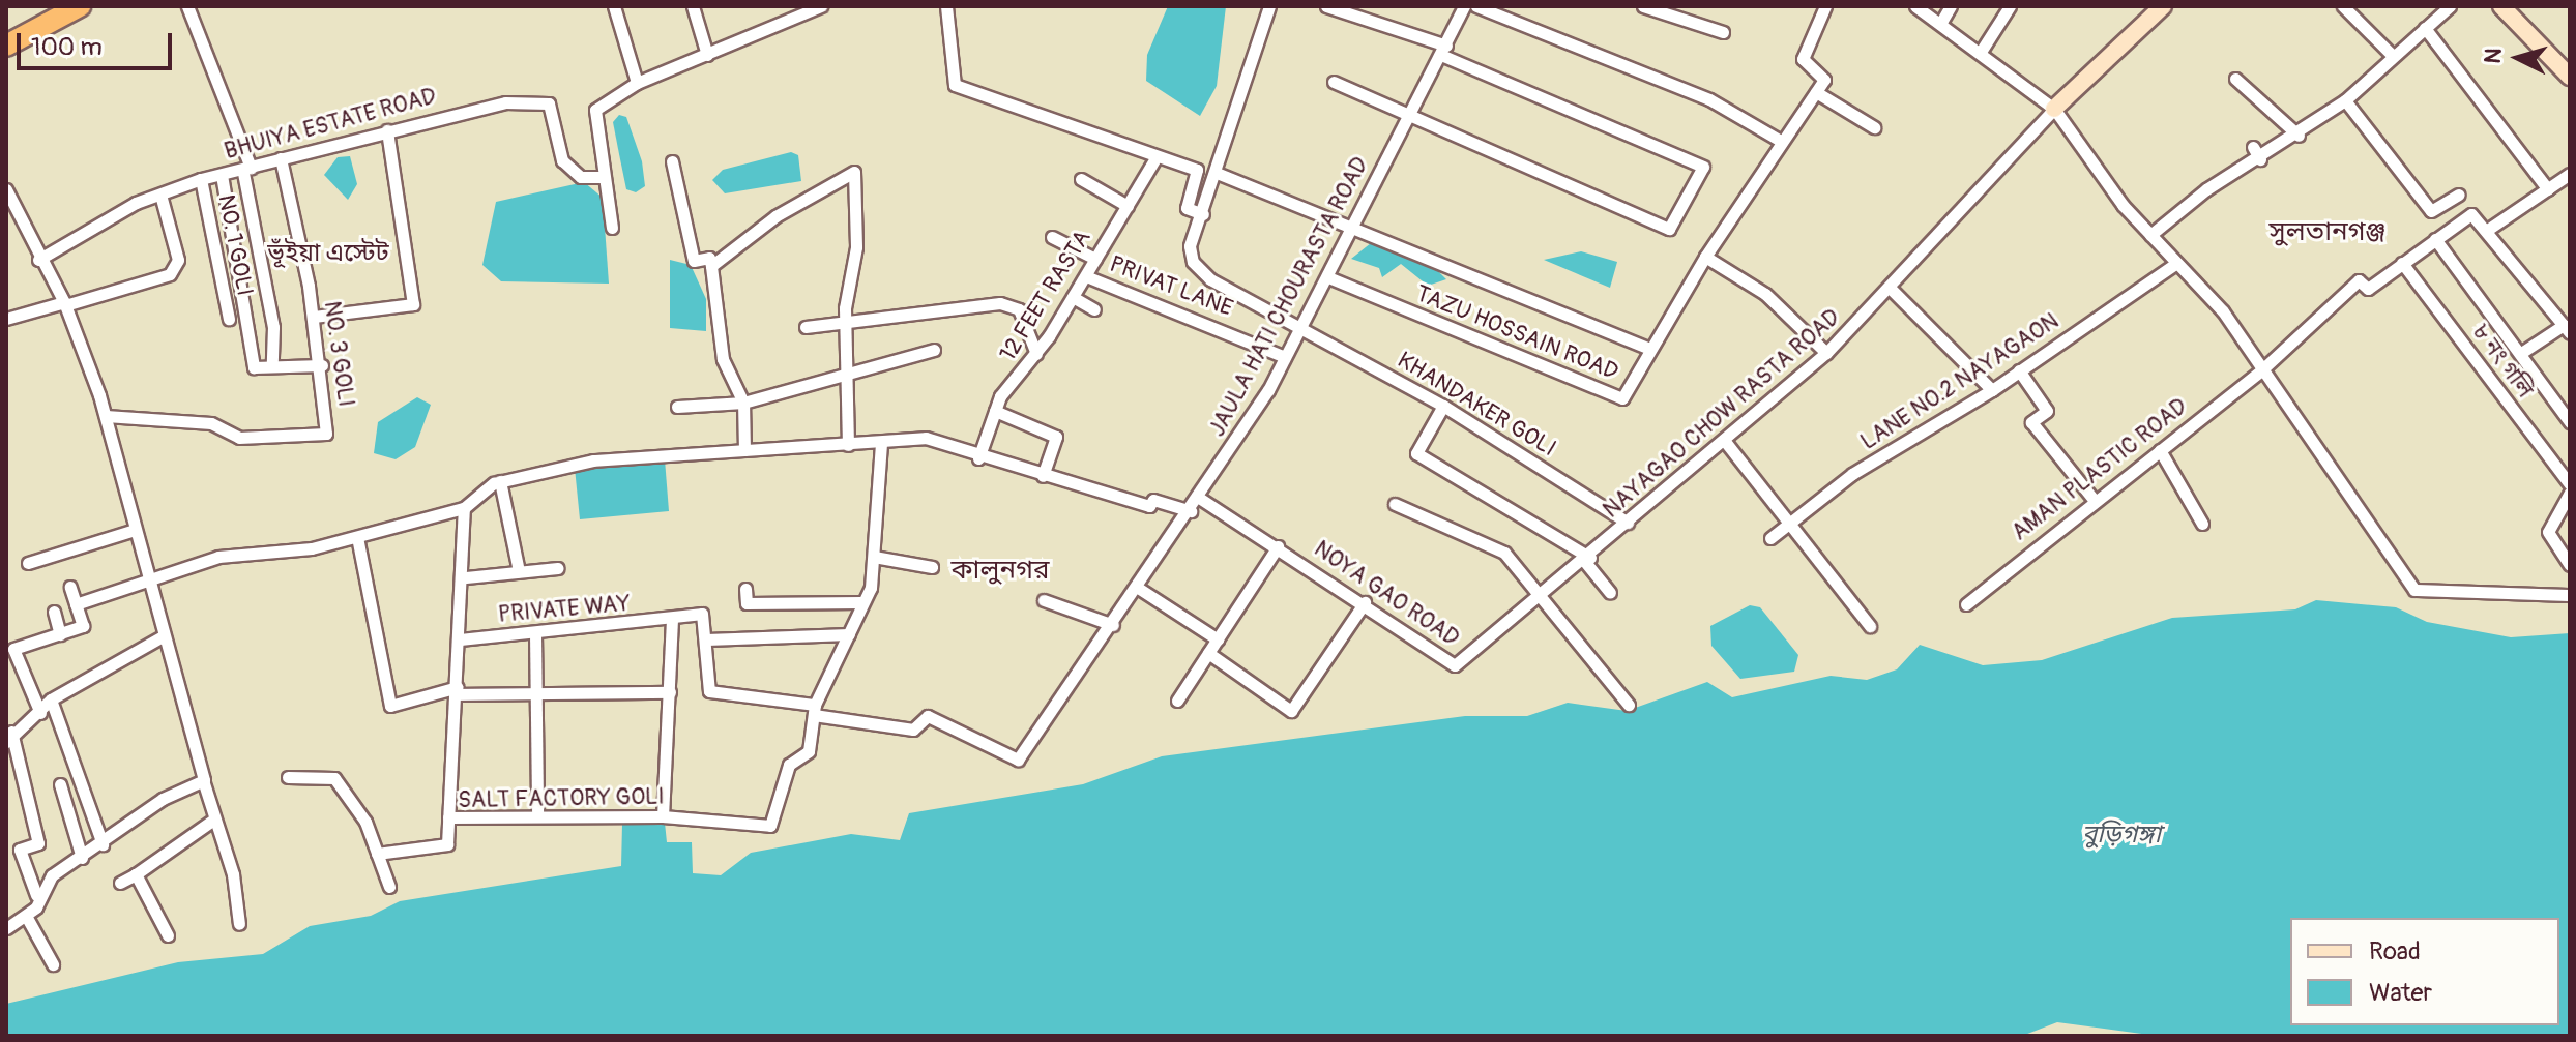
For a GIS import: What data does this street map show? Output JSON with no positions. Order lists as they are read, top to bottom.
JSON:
{
  "streets": {
    "street": [
      "BHUIYA ESTATE ROAD",
      "NO. 1 GOLI",
      "PRIVAT LANE",
      "12 FEET RASTA",
      "JAULA HATI CHOURASTA ROAD",
      "TAZU HOSSAIN ROAD",
      "NO. 3 GOLI",
      "৮ নং গলি",
      "LANE NO.2 NAYAGAON",
      "KHANDAKER GOLI",
      "NAYAGAO CHOW RASTA ROAD",
      "AMAN PLASTIC ROAD",
      "NOYA GAO ROAD",
      "PRIVATE WAY",
      "SALT FACTORY GOLI"
    ]
  },
  "crossings": [
    ["BHUIYA ESTATE ROAD", "NO. 1 GOLI"],
    ["BHUIYA ESTATE ROAD", "NO. 3 GOLI"],
    ["PRIVAT LANE", "12 FEET RASTA"],
    ["PRIVAT LANE", "JAULA HATI CHOURASTA ROAD"],
    ["JAULA HATI CHOURASTA ROAD", "TAZU HOSSAIN ROAD"],
    ["JAULA HATI CHOURASTA ROAD", "KHANDAKER GOLI"],
    ["JAULA HATI CHOURASTA ROAD", "NOYA GAO ROAD"],
    ["JAULA HATI CHOURASTA ROAD", "SALT FACTORY GOLI"],
    ["৮ নং গলি", "AMAN PLASTIC ROAD"],
    ["KHANDAKER GOLI", "NAYAGAO CHOW RASTA ROAD"],
    ["NAYAGAO CHOW RASTA ROAD", "NOYA GAO ROAD"]
  ],
  "districts": ["সুলতানগঞ্জ", "ভূঁইয়া এস্টেট", "কালুনগর"],
  "water": ["বুড়িগঙ্গা"],
  "legend": ["Road", "Water"],
  "scale_bar": "100 m",
  "north": "left"
}
